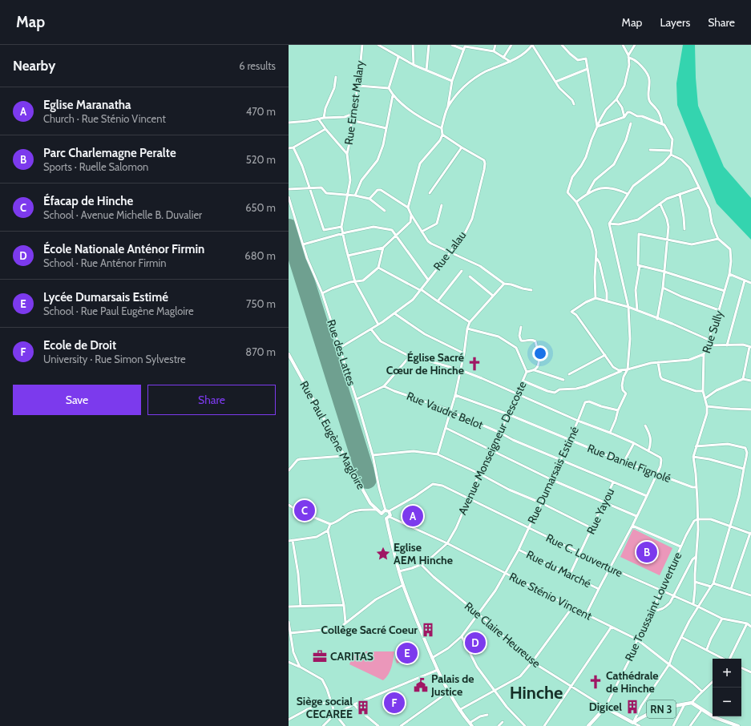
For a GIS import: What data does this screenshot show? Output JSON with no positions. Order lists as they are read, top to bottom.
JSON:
{
  "streets": {
    "main road": [
      "Rue Paul Eugène Magloire",
      "Rue Toussaint Louverture",
      "Rue Claire Heureuse",
      "RN 3"
    ],
    "street": [
      "Rue Ernest Malary",
      "Rue Lalau",
      "Rue Sully",
      "Rue des Lattes",
      "Rue Vaudré Belot",
      "Avenue Monseigneur Descoste",
      "Rue Daniel Fignolé",
      "Rue Dumarsais Estimé",
      "Rue Yayou",
      "Rue C. Louverture",
      "Rue du Marché",
      "Rue Sténio Vincent"
    ]
  },
  "crossings": [
    ["Rue Ernest Malary", "Rue Lalau"],
    ["Rue Lalau", "Rue des Lattes"],
    ["Rue Sully", "Rue Daniel Fignolé"],
    ["Rue Sully", "Rue C. Louverture"],
    ["Rue Sully", "Rue Toussaint Louverture"],
    ["Rue des Lattes", "Rue Paul Eugène Magloire"],
    ["Rue des Lattes", "Rue C. Louverture"],
    ["Rue des Lattes", "Rue Sténio Vincent"],
    ["Rue Vaudré Belot", "Avenue Monseigneur Descoste"],
    ["Rue Vaudré Belot", "Rue Dumarsais Estimé"],
    ["Rue Vaudré Belot", "Rue Yayou"],
    ["Rue Paul Eugène Magloire", "Rue C. Louverture"],
    ["Rue Paul Eugène Magloire", "Rue Sténio Vincent"],
    ["Avenue Monseigneur Descoste", "Rue Daniel Fignolé"],
    ["Avenue Monseigneur Descoste", "Rue C. Louverture"],
    ["Avenue Monseigneur Descoste", "Rue Sténio Vincent"],
    ["Avenue Monseigneur Descoste", "Rue Claire Heureuse"],
    ["Rue Daniel Fignolé", "Rue Dumarsais Estimé"],
    ["Rue Dumarsais Estimé", "Rue C. Louverture"],
    ["Rue Dumarsais Estimé", "Rue du Marché"],
    ["Rue Dumarsais Estimé", "Rue Sténio Vincent"],
    ["Rue Dumarsais Estimé", "Rue Claire Heureuse"],
    ["Rue Yayou", "Rue C. Louverture"],
    ["Rue Yayou", "Rue du Marché"],
    ["Rue C. Louverture", "Rue Sténio Vincent"],
    ["Rue C. Louverture", "Rue Toussaint Louverture"],
    ["Rue Sténio Vincent", "Rue Toussaint Louverture"],
    ["Rue Toussaint Louverture", "Rue Claire Heureuse"],
    ["Rue Claire Heureuse", "RN 3"]
  ],
  "districts": ["Hinche"],
  "places": {
    "church": ["Église Sacré Cœur de Hinche", "Cathédrale de Hinche"],
    "place": ["Eglise AEM Hinche"],
    "building": ["Collège Sacré Coeur", "Digicel", "Siège social CECAREE"],
    "office": ["CARITAS"],
    "public building": ["Palais de Justice"]
  },
  "page": {
    "header": "Map",
    "nav": ["Map", "Layers", "Share"],
    "heading": ["Nearby", "6 results"],
    "list": [
      {
        "mark": "A",
        "name": "Eglise Maranatha",
        "note": "Church · Rue Sténio Vincent",
        "value": "470 m"
      },
      {
        "mark": "B",
        "name": "Parc Charlemagne Peralte",
        "note": "Sports · Ruelle Salomon",
        "value": "520 m"
      },
      {
        "mark": "C",
        "name": "Éfacap de Hinche",
        "note": "School · Avenue Michelle B. Duvalier",
        "value": "650 m"
      },
      {
        "mark": "D",
        "name": "École Nationale Anténor Firmin",
        "note": "School · Rue Anténor Firmin",
        "value": "680 m"
      },
      {
        "mark": "E",
        "name": "Lycée Dumarsais Estimé",
        "note": "School · Rue Paul Eugène Magloire",
        "value": "750 m"
      },
      {
        "mark": "F",
        "name": "Ecole de Droit",
        "note": "University · Rue Simon Sylvestre",
        "value": "870 m"
      }
    ],
    "buttons": ["Save", "Share"],
    "pins": [
      "C",
      "A",
      "B",
      "D",
      "E",
      "F"
    ],
    "map_buttons": ["+", "−"]
  }
}
